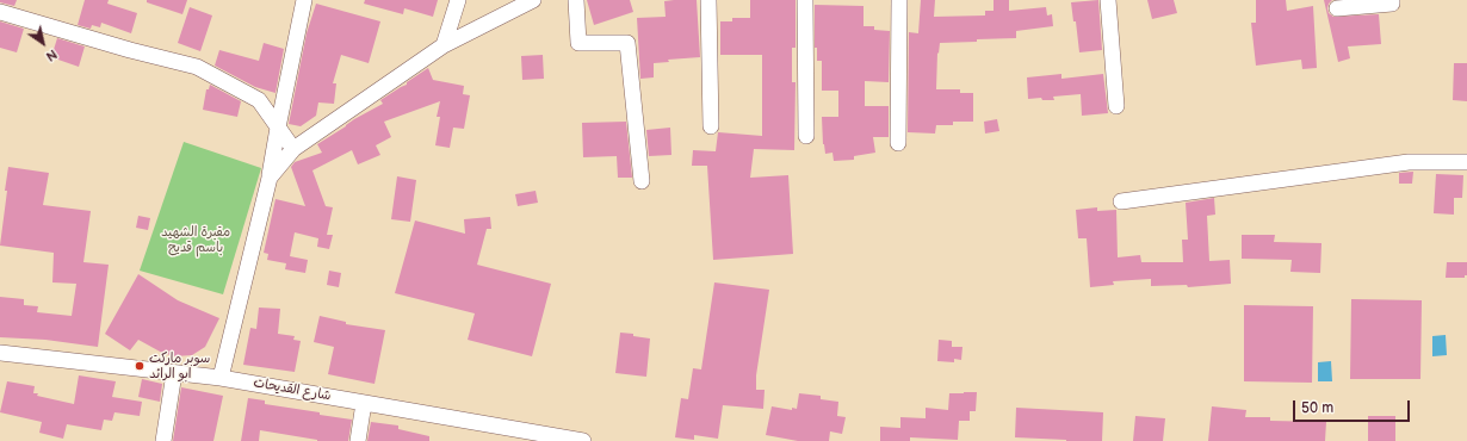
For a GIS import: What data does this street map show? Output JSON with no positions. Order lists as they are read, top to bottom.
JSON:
{
  "streets": {
    "street": ["شارع القديحات"]
  },
  "parks": ["مقبرة الشهيد باسم قديح"],
  "places": ["سوبر ماركت ابو الرائد"],
  "scale_bar": "50 m",
  "north": "bottom right"
}
